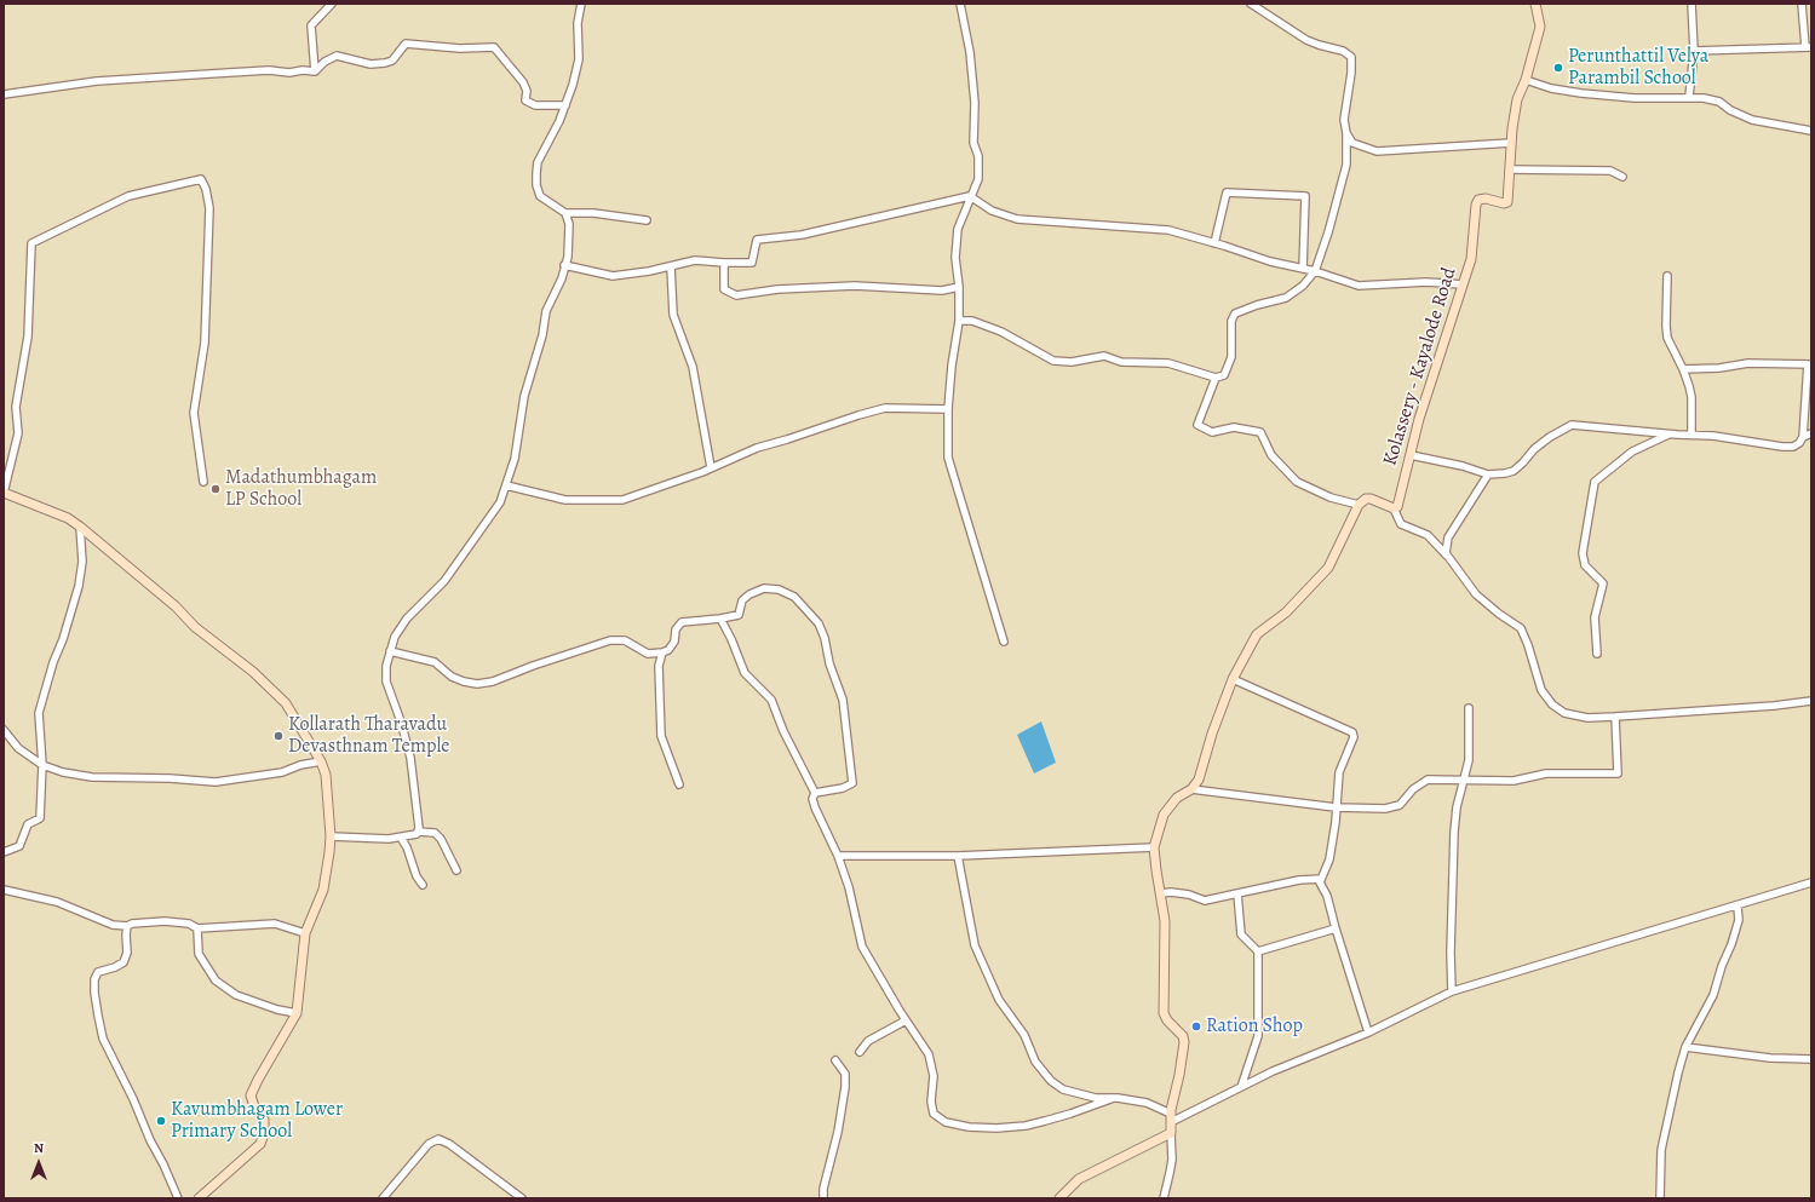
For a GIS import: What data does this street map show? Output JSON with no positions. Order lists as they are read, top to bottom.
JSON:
{
  "streets": {
    "main road": ["Kolassery - Kayalode Road"]
  },
  "places": [
    "Perunthattil Velya Parambil School",
    "Madathumbhagam LP School",
    "Kollarath Tharavadu Devasthnam Temple",
    "Ration Shop",
    "Kavumbhagam Lower Primary School"
  ],
  "north": "top"
}
